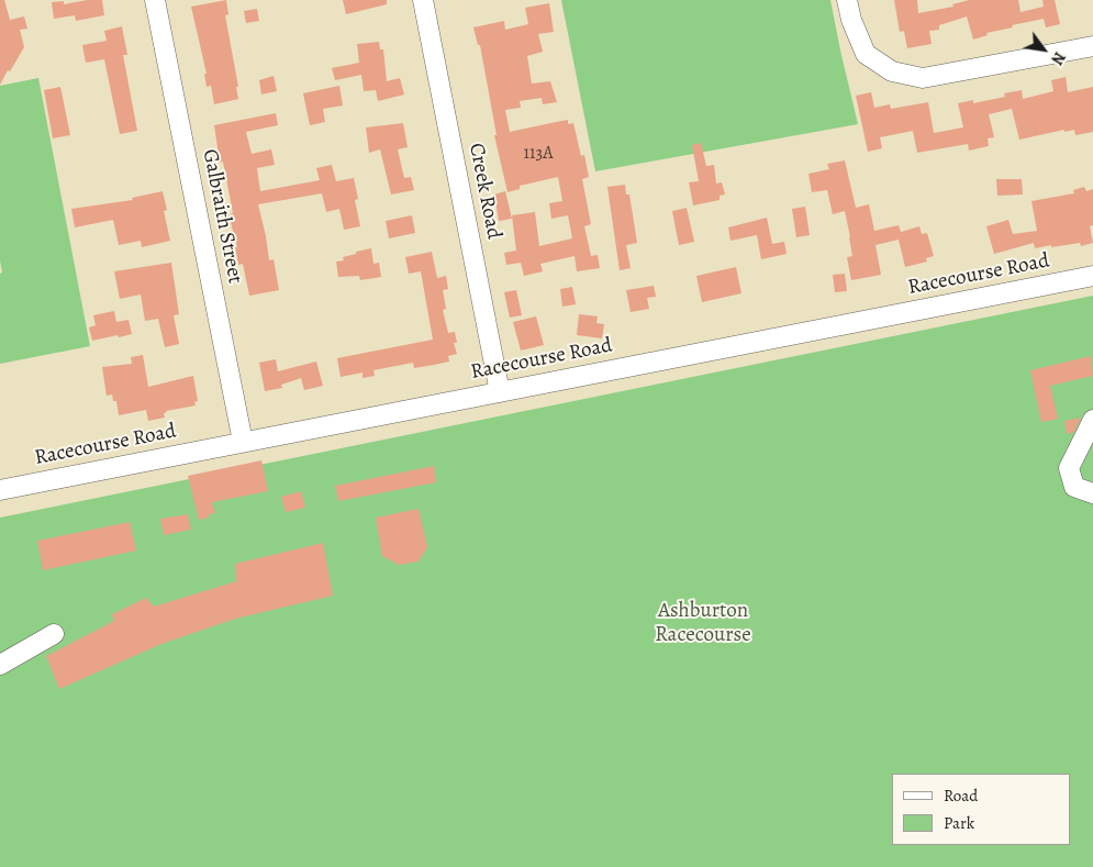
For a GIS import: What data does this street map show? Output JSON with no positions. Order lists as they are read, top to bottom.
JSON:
{
  "streets": {
    "street": ["Creek Road", "Galbraith Street", "Racecourse Road"]
  },
  "crossings": [
    ["Creek Road", "Racecourse Road"],
    ["Galbraith Street", "Racecourse Road"]
  ],
  "parks": ["Ashburton Racecourse"],
  "house_numbers": ["113A"],
  "legend": ["Road", "Park"],
  "north": "bottom right"
}
